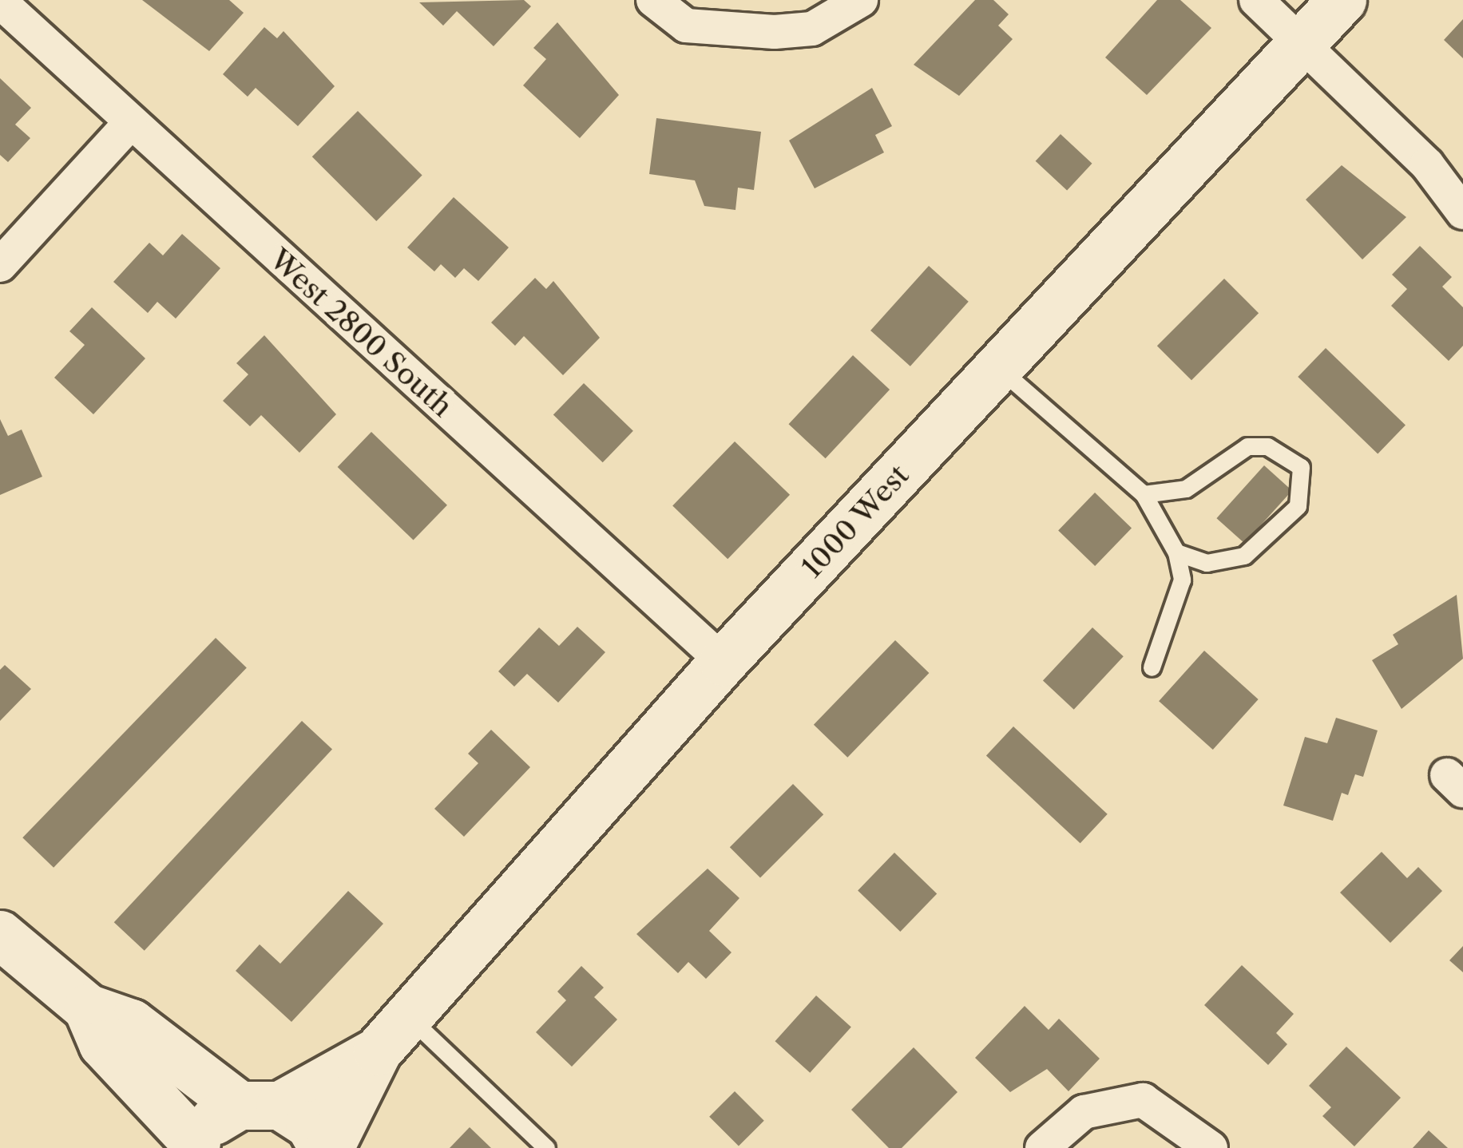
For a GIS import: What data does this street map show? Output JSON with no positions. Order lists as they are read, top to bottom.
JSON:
{
  "streets": {
    "main road": ["1000 West"],
    "street": ["West 2800 South"]
  },
  "crossings": [
    ["West 2800 South", "1000 West"]
  ]
}
